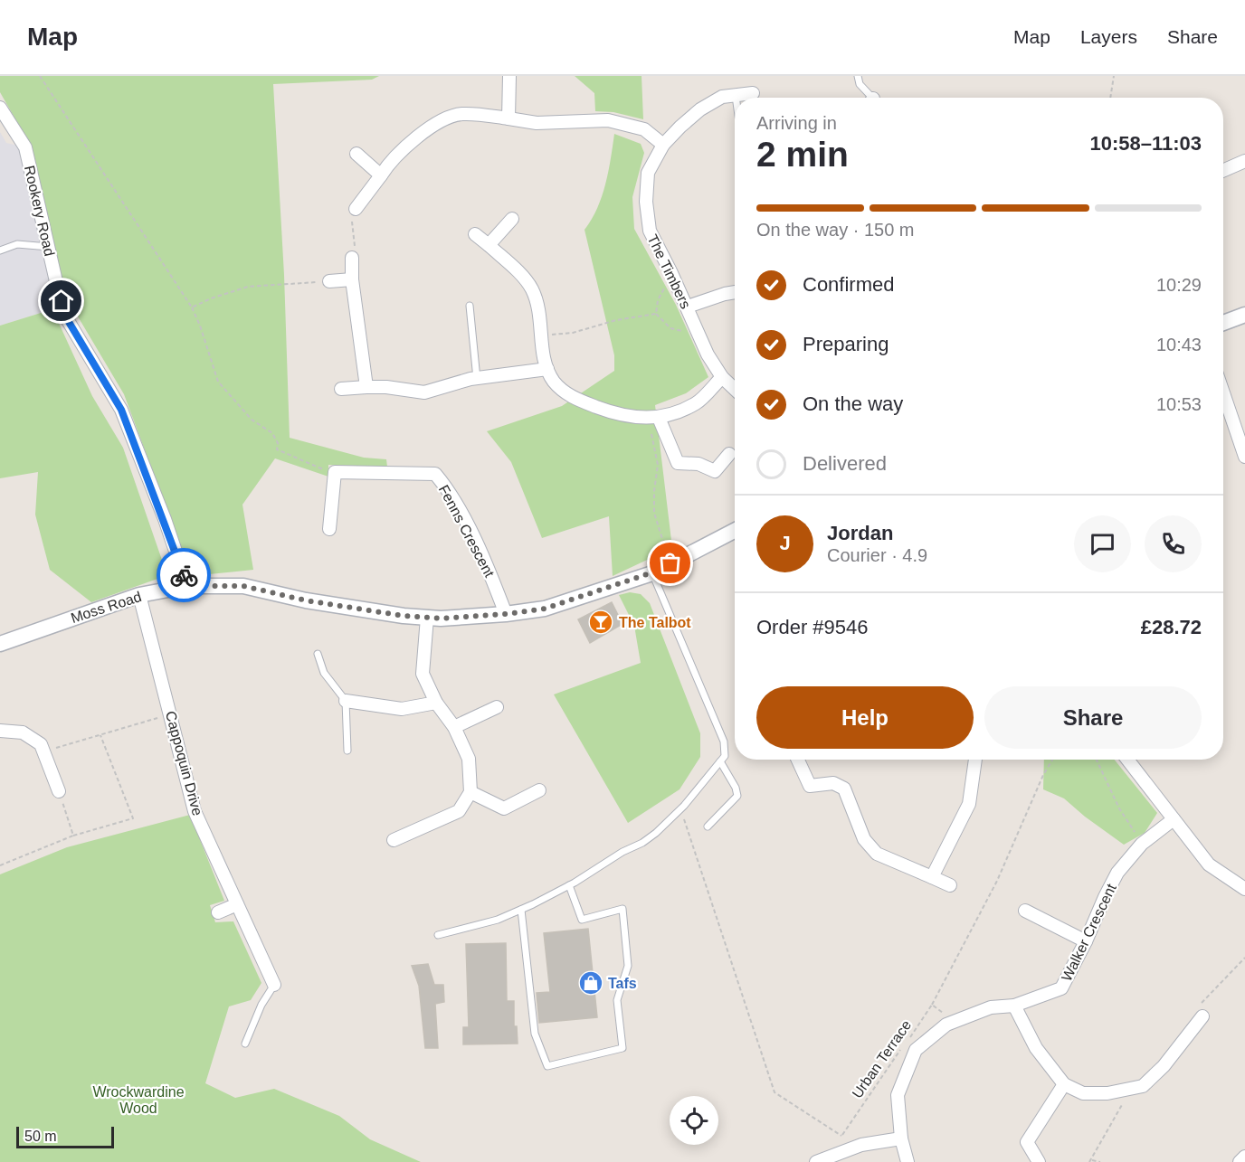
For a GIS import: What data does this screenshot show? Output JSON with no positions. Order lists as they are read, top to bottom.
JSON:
{
  "streets": {
    "street": [
      "Rookery Road",
      "The Timbers",
      "Fenns Crescent",
      "Moss Road",
      "Cappoquin Drive",
      "Walker Crescent"
    ],
    "path": ["Urban Terrace"]
  },
  "crossings": [
    ["Rookery Road", "Moss Road"],
    ["Fenns Crescent", "Moss Road"],
    ["Moss Road", "Cappoquin Drive"]
  ],
  "parks": ["Wrockwardine Wood"],
  "places": {
    "bar": ["The Talbot"],
    "shop": ["Tafs"]
  },
  "scale_bar": "50 m",
  "page": {
    "header": "Map",
    "nav": ["Map", "Layers", "Share"],
    "heading": ["2 min", "Arriving in", "10:58–11:03"],
    "panel": [
      "Jordan",
      "Courier · 4.9",
      "Order #9546",
      "£28.72"
    ],
    "bar": "On the way · 150 m",
    "list": [
      ["Confirmed", "10:29"],
      ["Preparing", "10:43"],
      ["On the way", "10:53"],
      "Delivered"
    ],
    "round": "J",
    "buttons": ["Help", "Share"],
    "scale": "50 m"
  }
}
